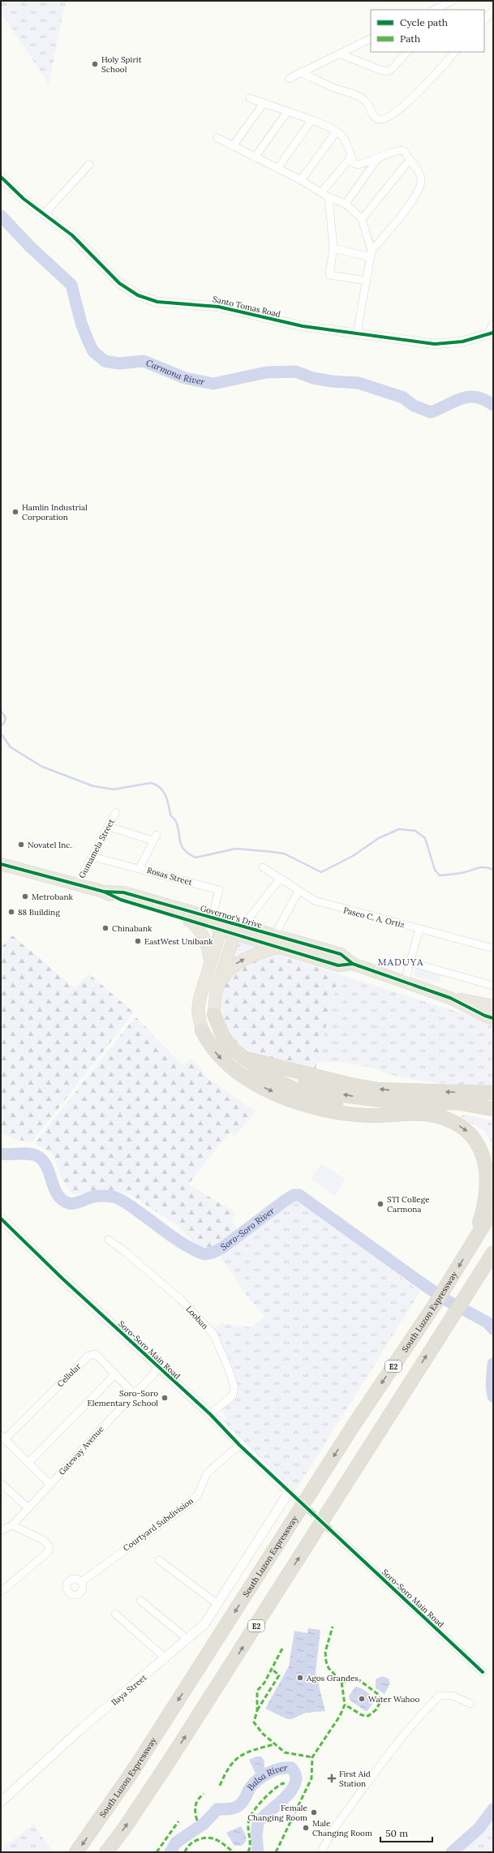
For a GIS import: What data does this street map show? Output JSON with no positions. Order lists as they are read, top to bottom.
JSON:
{
  "streets": {
    "highway": ["Governor's Drive", "South Luzon Expressway", "E2"],
    "street": [
      "Santo Tomas Road",
      "Gumamela Street",
      "Rosas Street",
      "Paseo C. A. Ortiz",
      "Looban",
      "Soro-Soro Main Road",
      "Cellular",
      "Gateway Avenue",
      "Courtyard Subdivision",
      "Ilaya Street"
    ]
  },
  "crossings": [
    ["Gumamela Street", "Rosas Street"],
    ["Gumamela Street", "Governor's Drive"],
    ["Rosas Street", "Governor's Drive"],
    ["Looban", "Soro-Soro Main Road"],
    ["Soro-Soro Main Road", "Gateway Avenue"],
    ["Soro-Soro Main Road", "Courtyard Subdivision"],
    ["Soro-Soro Main Road", "Ilaya Street"],
    ["Cellular", "Gateway Avenue"]
  ],
  "districts": ["MADUYA"],
  "water": ["Carmona River", "Soro-Soro River", "Balsa River"],
  "places": {
    "other": [
      "Holy Spirit School",
      "Hamlin Industrial Corporation",
      "Novatel Inc.",
      "Metrobank",
      "88 Building",
      "Chinabank",
      "EastWest Unibank",
      "STI College Carmona",
      "Soro-Soro Elementary School",
      "Agos Grandes",
      "Water Wahoo",
      "Female Changing Room",
      "Male Changing Room"
    ],
    "health": ["First Aid Station"]
  },
  "legend": ["Cycle path", "Path"],
  "scale_bar": "50 m"
}
